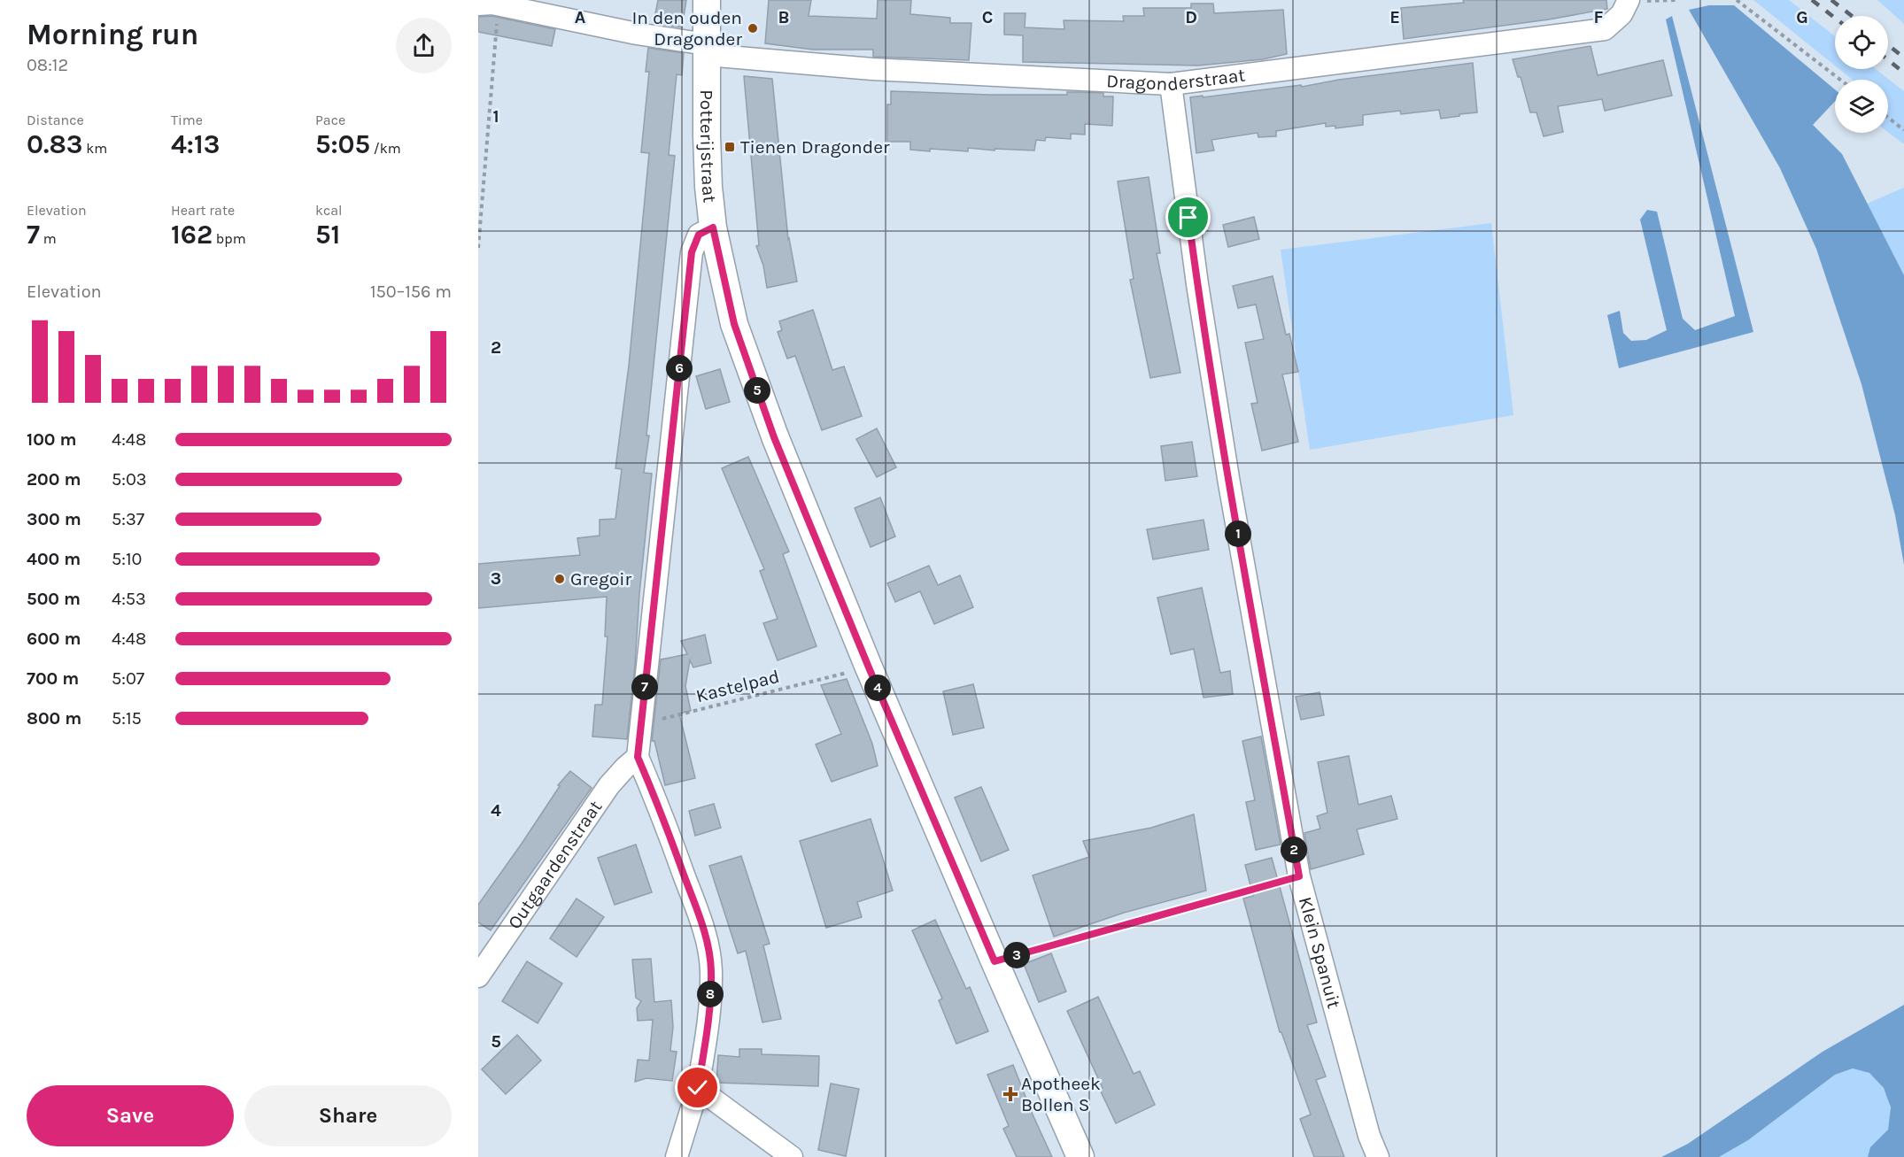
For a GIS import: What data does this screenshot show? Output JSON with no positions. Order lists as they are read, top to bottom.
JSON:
{
  "streets": {
    "street": [
      "Dragonderstraat",
      "Potterijstraat",
      "Outgaardenstraat",
      "Klein Spanuit"
    ],
    "path": ["Kastelpad"]
  },
  "crossings": [
    ["Dragonderstraat", "Potterijstraat"],
    ["Dragonderstraat", "Klein Spanuit"],
    ["Potterijstraat", "Kastelpad"],
    ["Potterijstraat", "Outgaardenstraat"]
  ],
  "places": {
    "other": ["In den ouden Dragonder", "Gregoir"],
    "transit": ["Tienen Dragonder"],
    "health": ["Apotheek Bollen S"]
  },
  "page": {
    "heading": ["Morning run", "08:12"],
    "stats": [
      ["Distance", "0.83 km"],
      ["Time", "4:13"],
      ["Pace", "5:05 /km"],
      ["Elevation", "7 m"],
      ["Heart rate", "162 bpm"],
      ["kcal", "51"]
    ],
    "chart": ["Elevation", "150–156 m"],
    "pins": [
      "6",
      "5",
      "1",
      "7",
      "4",
      "2",
      "3",
      "8"
    ],
    "list": [
      {
        "name": "100 m",
        "note": "4:48"
      },
      {
        "name": "200 m",
        "note": "5:03"
      },
      {
        "name": "300 m",
        "note": "5:37"
      },
      {
        "name": "400 m",
        "note": "5:10"
      },
      {
        "name": "500 m",
        "note": "4:53"
      },
      {
        "name": "600 m",
        "note": "4:48"
      },
      {
        "name": "700 m",
        "note": "5:07"
      },
      {
        "name": "800 m",
        "note": "5:15"
      }
    ],
    "buttons": ["Save", "Share"]
  },
  "grid": {
    "columns": [
      "A",
      "B",
      "C",
      "D",
      "E",
      "F",
      "G"
    ],
    "rows": [
      "1",
      "2",
      "3",
      "4",
      "5"
    ]
  }
}
